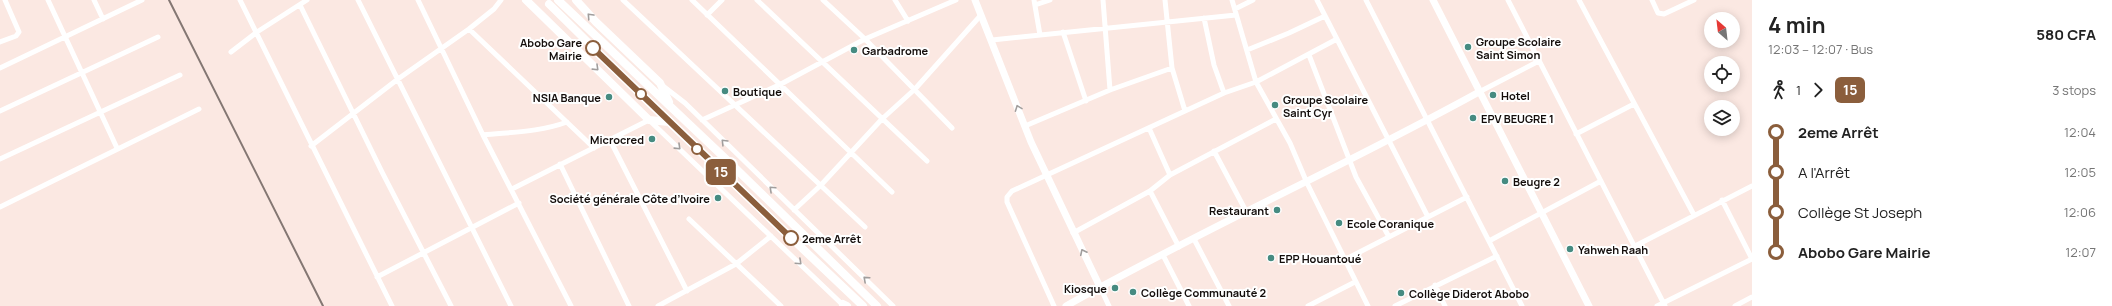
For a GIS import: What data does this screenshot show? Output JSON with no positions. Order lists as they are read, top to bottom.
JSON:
{
  "places": [
    "Groupe Scolaire Saint Simon",
    "Abobo Gare Mairie",
    "Garbadrome",
    "Boutique",
    "Hotel",
    "NSIA Banque",
    "Groupe Scolaire Saint Cyr",
    "EPV BEUGRE 1",
    "Microcred",
    "Beugre 2",
    "Société générale Côte d’Ivoire",
    "Restaurant",
    "Ecole Coranique",
    "2eme Arrêt",
    "Yahweh Raah",
    "EPP Houantoué",
    "Kiosque",
    "Collège Communauté 2",
    "Collège Diderot Abobo"
  ],
  "lines": ["bus line 15"],
  "north": "top left",
  "page": {
    "on_map": "15",
    "heading": ["4 min", "12:03 – 12:07 · Bus", "580 CFA"],
    "legs": ["1", "15", "3 stops"],
    "list": [
      {
        "name": "2eme Arrêt",
        "value": "12:04"
      },
      {
        "name": "A l'Arrêt",
        "value": "12:05"
      },
      {
        "name": "Collège St Joseph",
        "value": "12:06"
      },
      {
        "name": "Abobo Gare Mairie",
        "value": "12:07"
      }
    ]
  }
}
